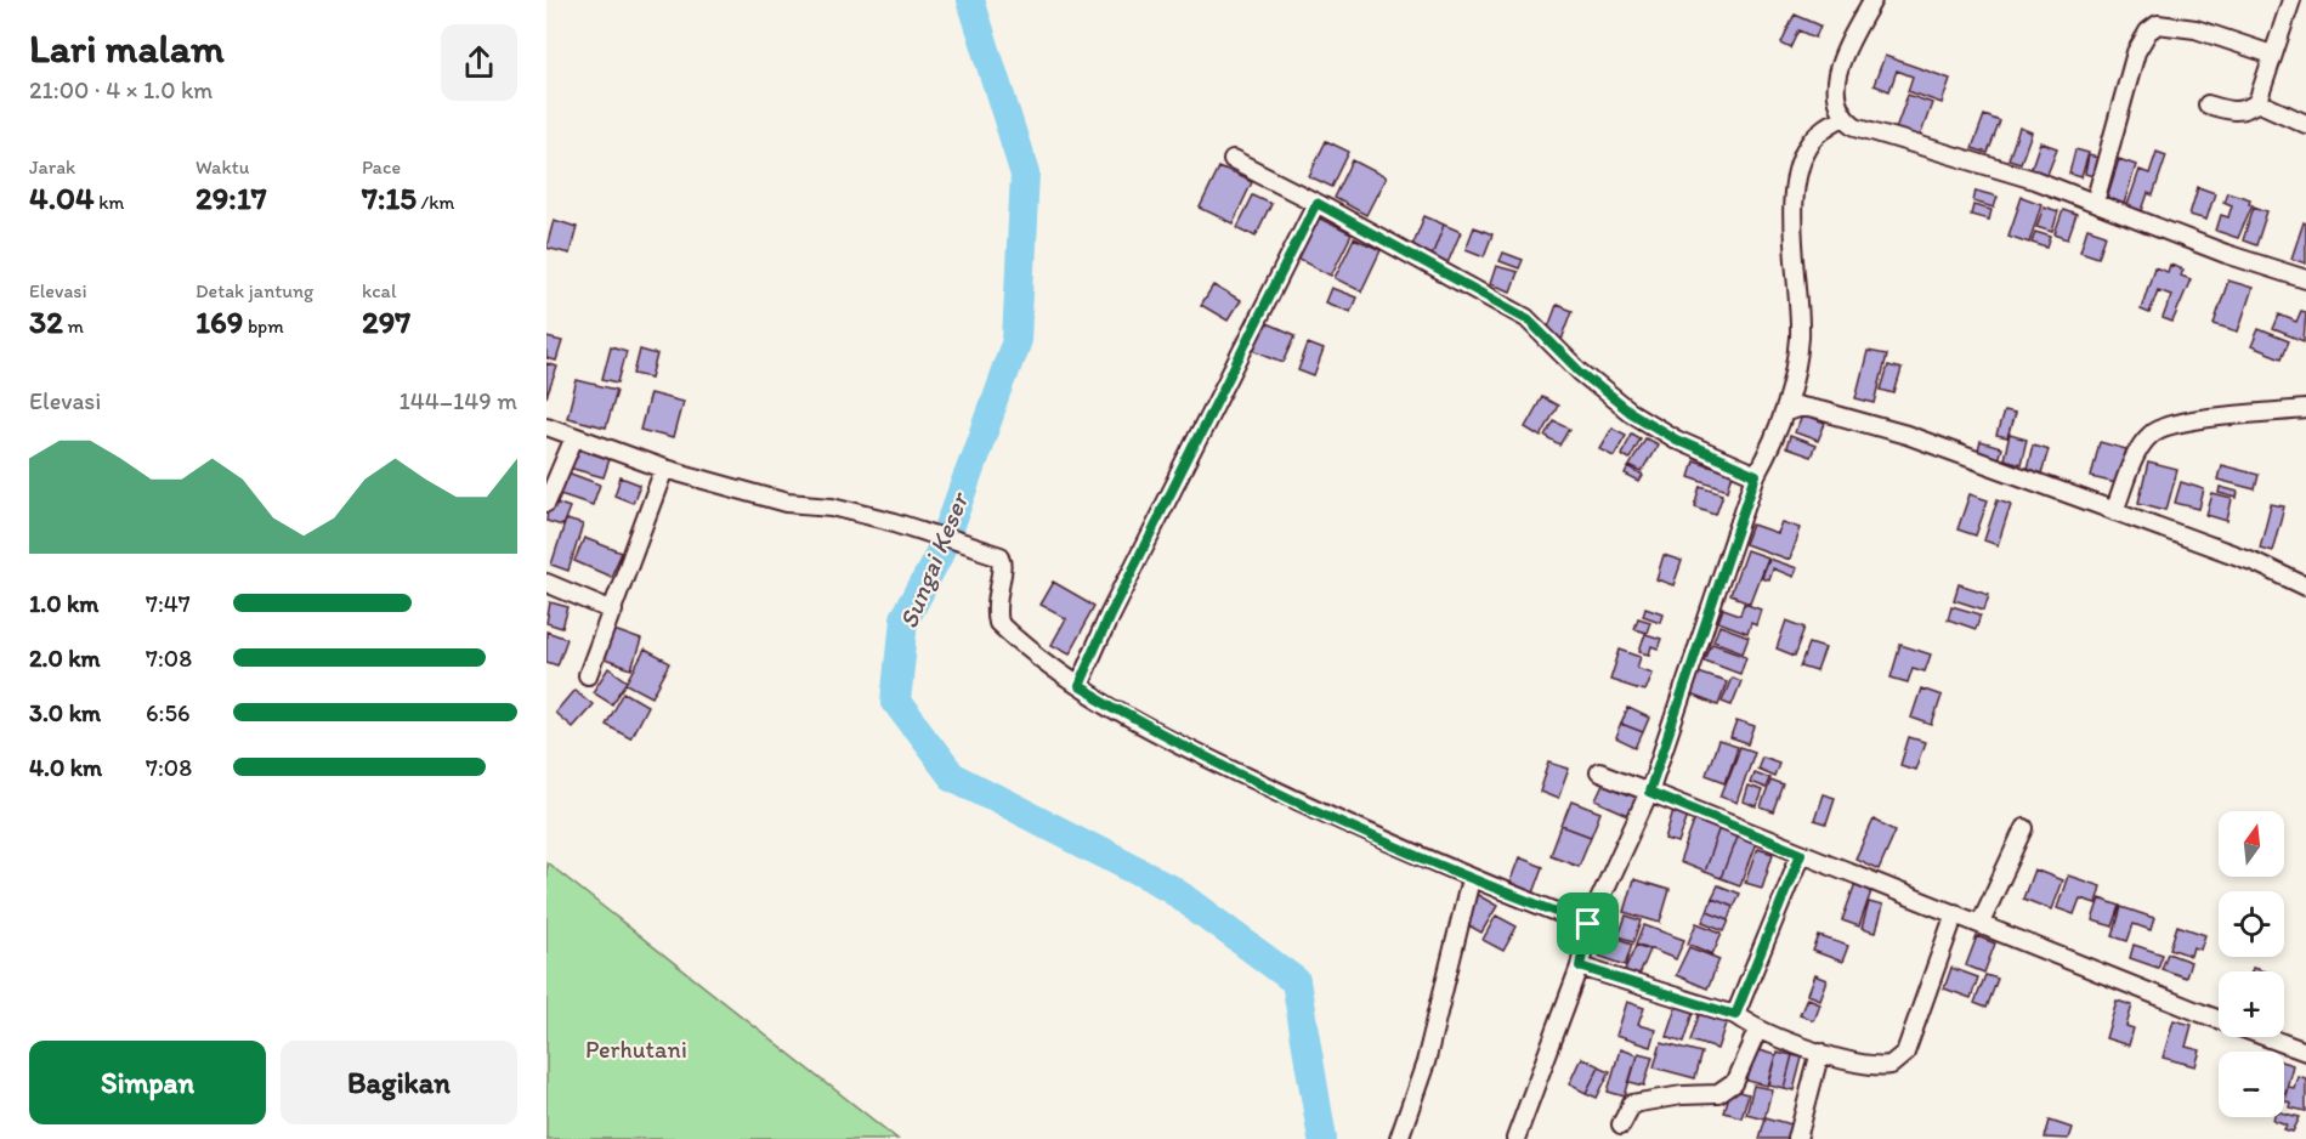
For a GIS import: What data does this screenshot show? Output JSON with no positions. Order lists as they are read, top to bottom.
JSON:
{
  "water": ["Sungai Keser"],
  "parks": ["Perhutani"],
  "north": "top",
  "page": {
    "heading": ["Lari malam", "21:00 · 4 × 1.0 km"],
    "stats": [
      ["Jarak", "4.04 km"],
      ["Waktu", "29:17"],
      ["Pace", "7:15 /km"],
      ["Elevasi", "32 m"],
      ["Detak jantung", "169 bpm"],
      ["kcal", "297"]
    ],
    "chart": ["Elevasi", "144–149 m"],
    "list": [
      {
        "name": "1.0 km",
        "note": "7:47"
      },
      {
        "name": "2.0 km",
        "note": "7:08"
      },
      {
        "name": "3.0 km",
        "note": "6:56"
      },
      {
        "name": "4.0 km",
        "note": "7:08"
      }
    ],
    "map_buttons": ["+", "−"],
    "buttons": ["Simpan", "Bagikan"]
  }
}
